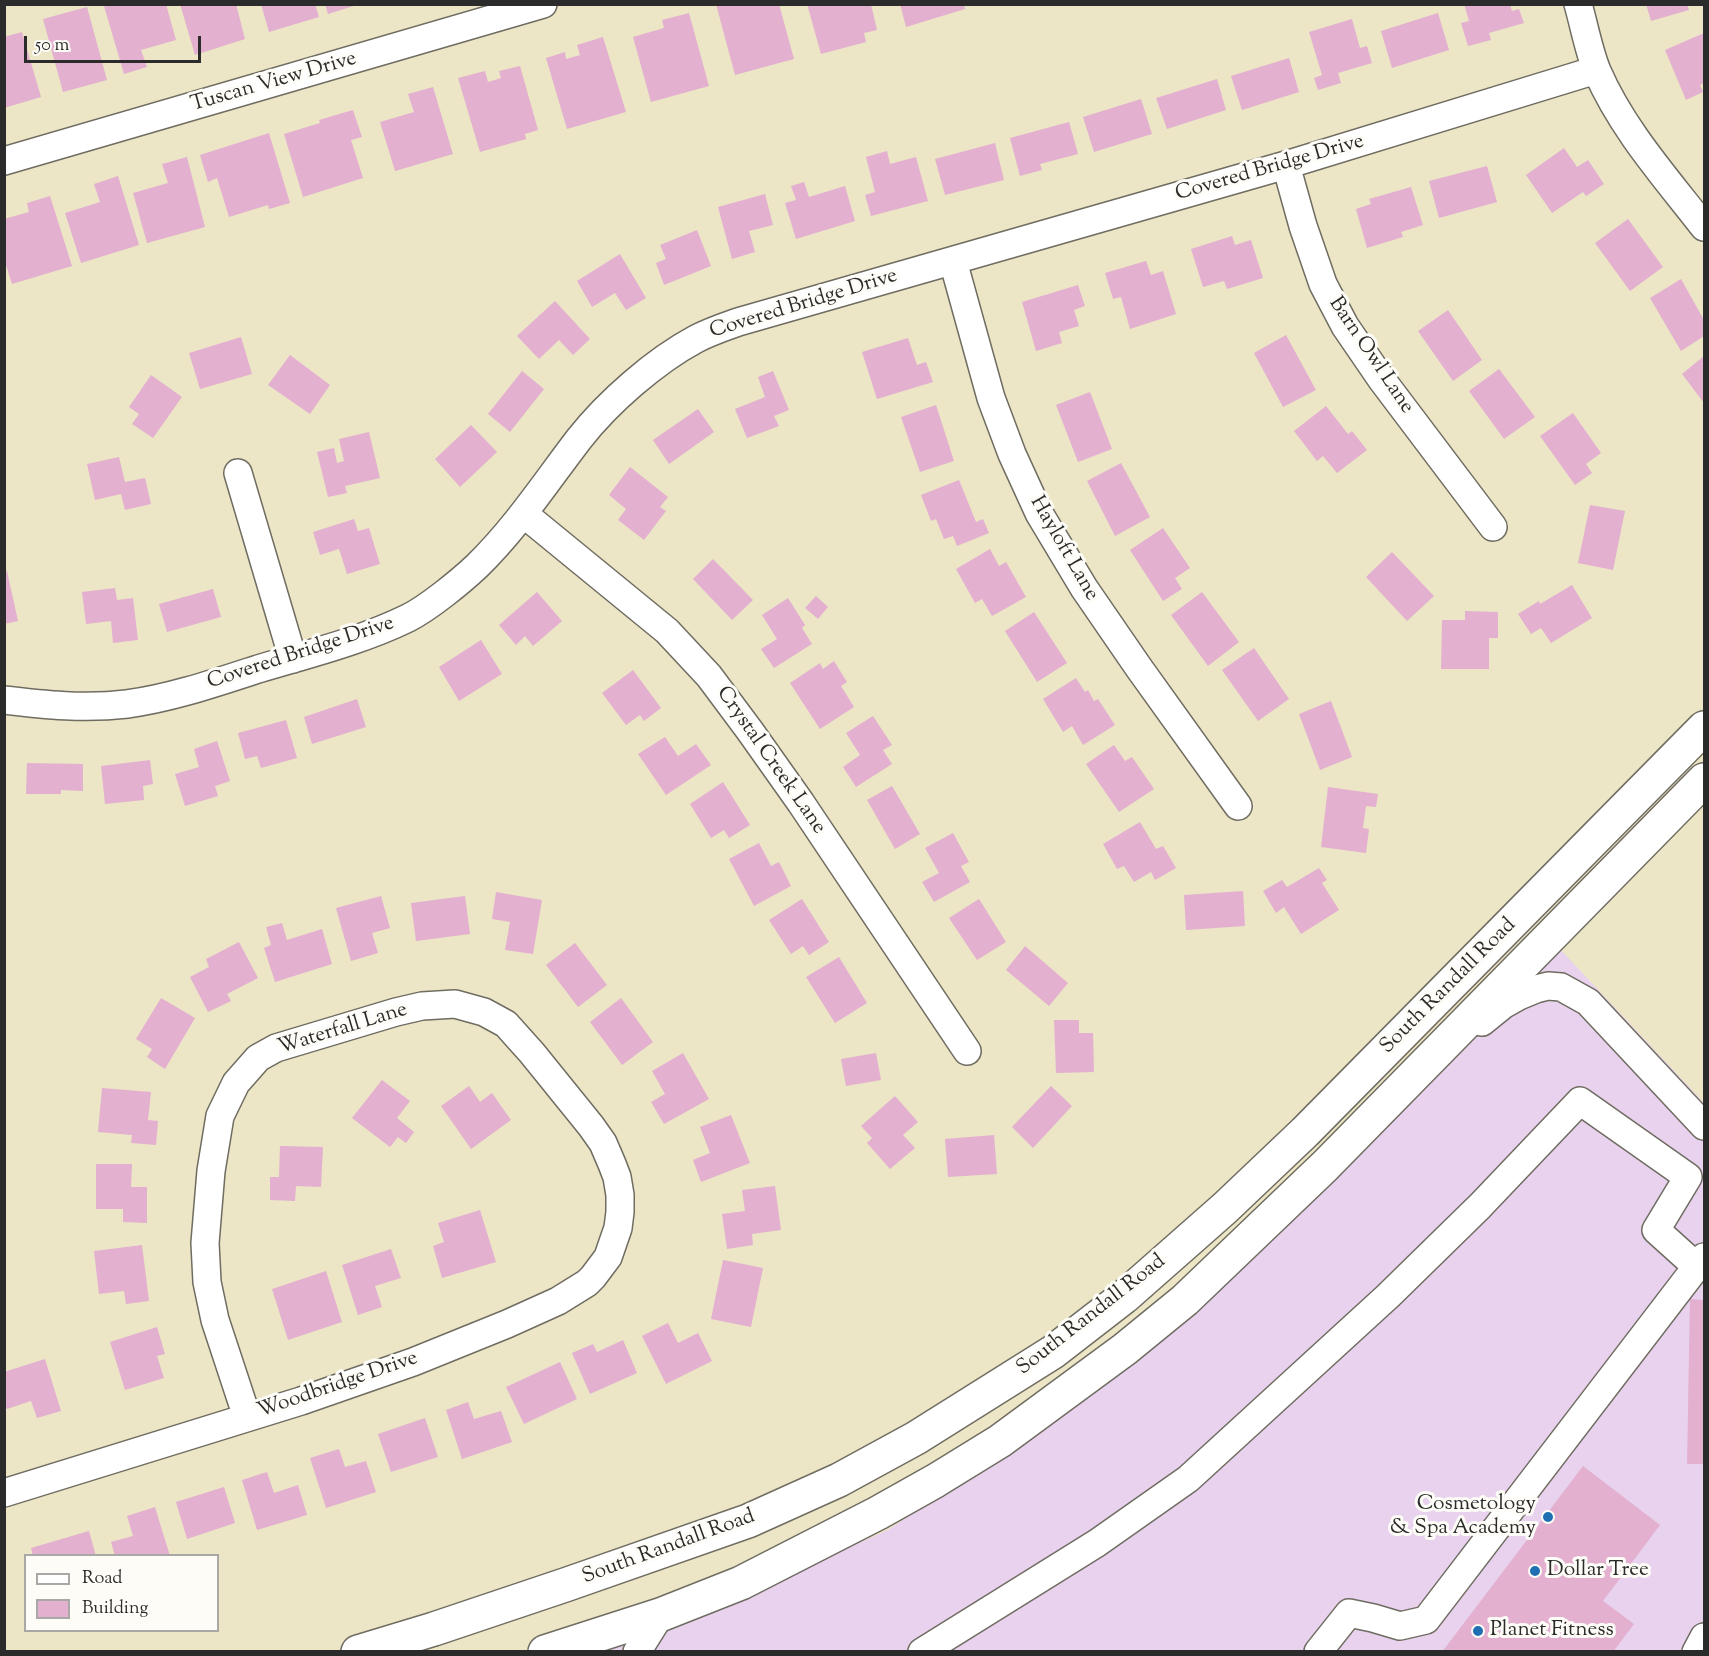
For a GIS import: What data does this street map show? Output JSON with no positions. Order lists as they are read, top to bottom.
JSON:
{
  "streets": {
    "main road": ["South Randall Road"],
    "street": [
      "Tuscan View Drive",
      "Covered Bridge Drive",
      "Barn Owl Lane",
      "Hayloft Lane",
      "Crystal Creek Lane",
      "Waterfall Lane",
      "Woodbridge Drive"
    ]
  },
  "crossings": [
    ["Covered Bridge Drive", "Barn Owl Lane"],
    ["Covered Bridge Drive", "Hayloft Lane"],
    ["Covered Bridge Drive", "Crystal Creek Lane"],
    ["Waterfall Lane", "Woodbridge Drive"]
  ],
  "places": ["Cosmetology & Spa Academy", "Dollar Tree", "Planet Fitness"],
  "legend": ["Road", "Building"],
  "scale_bar": "50 m"
}
